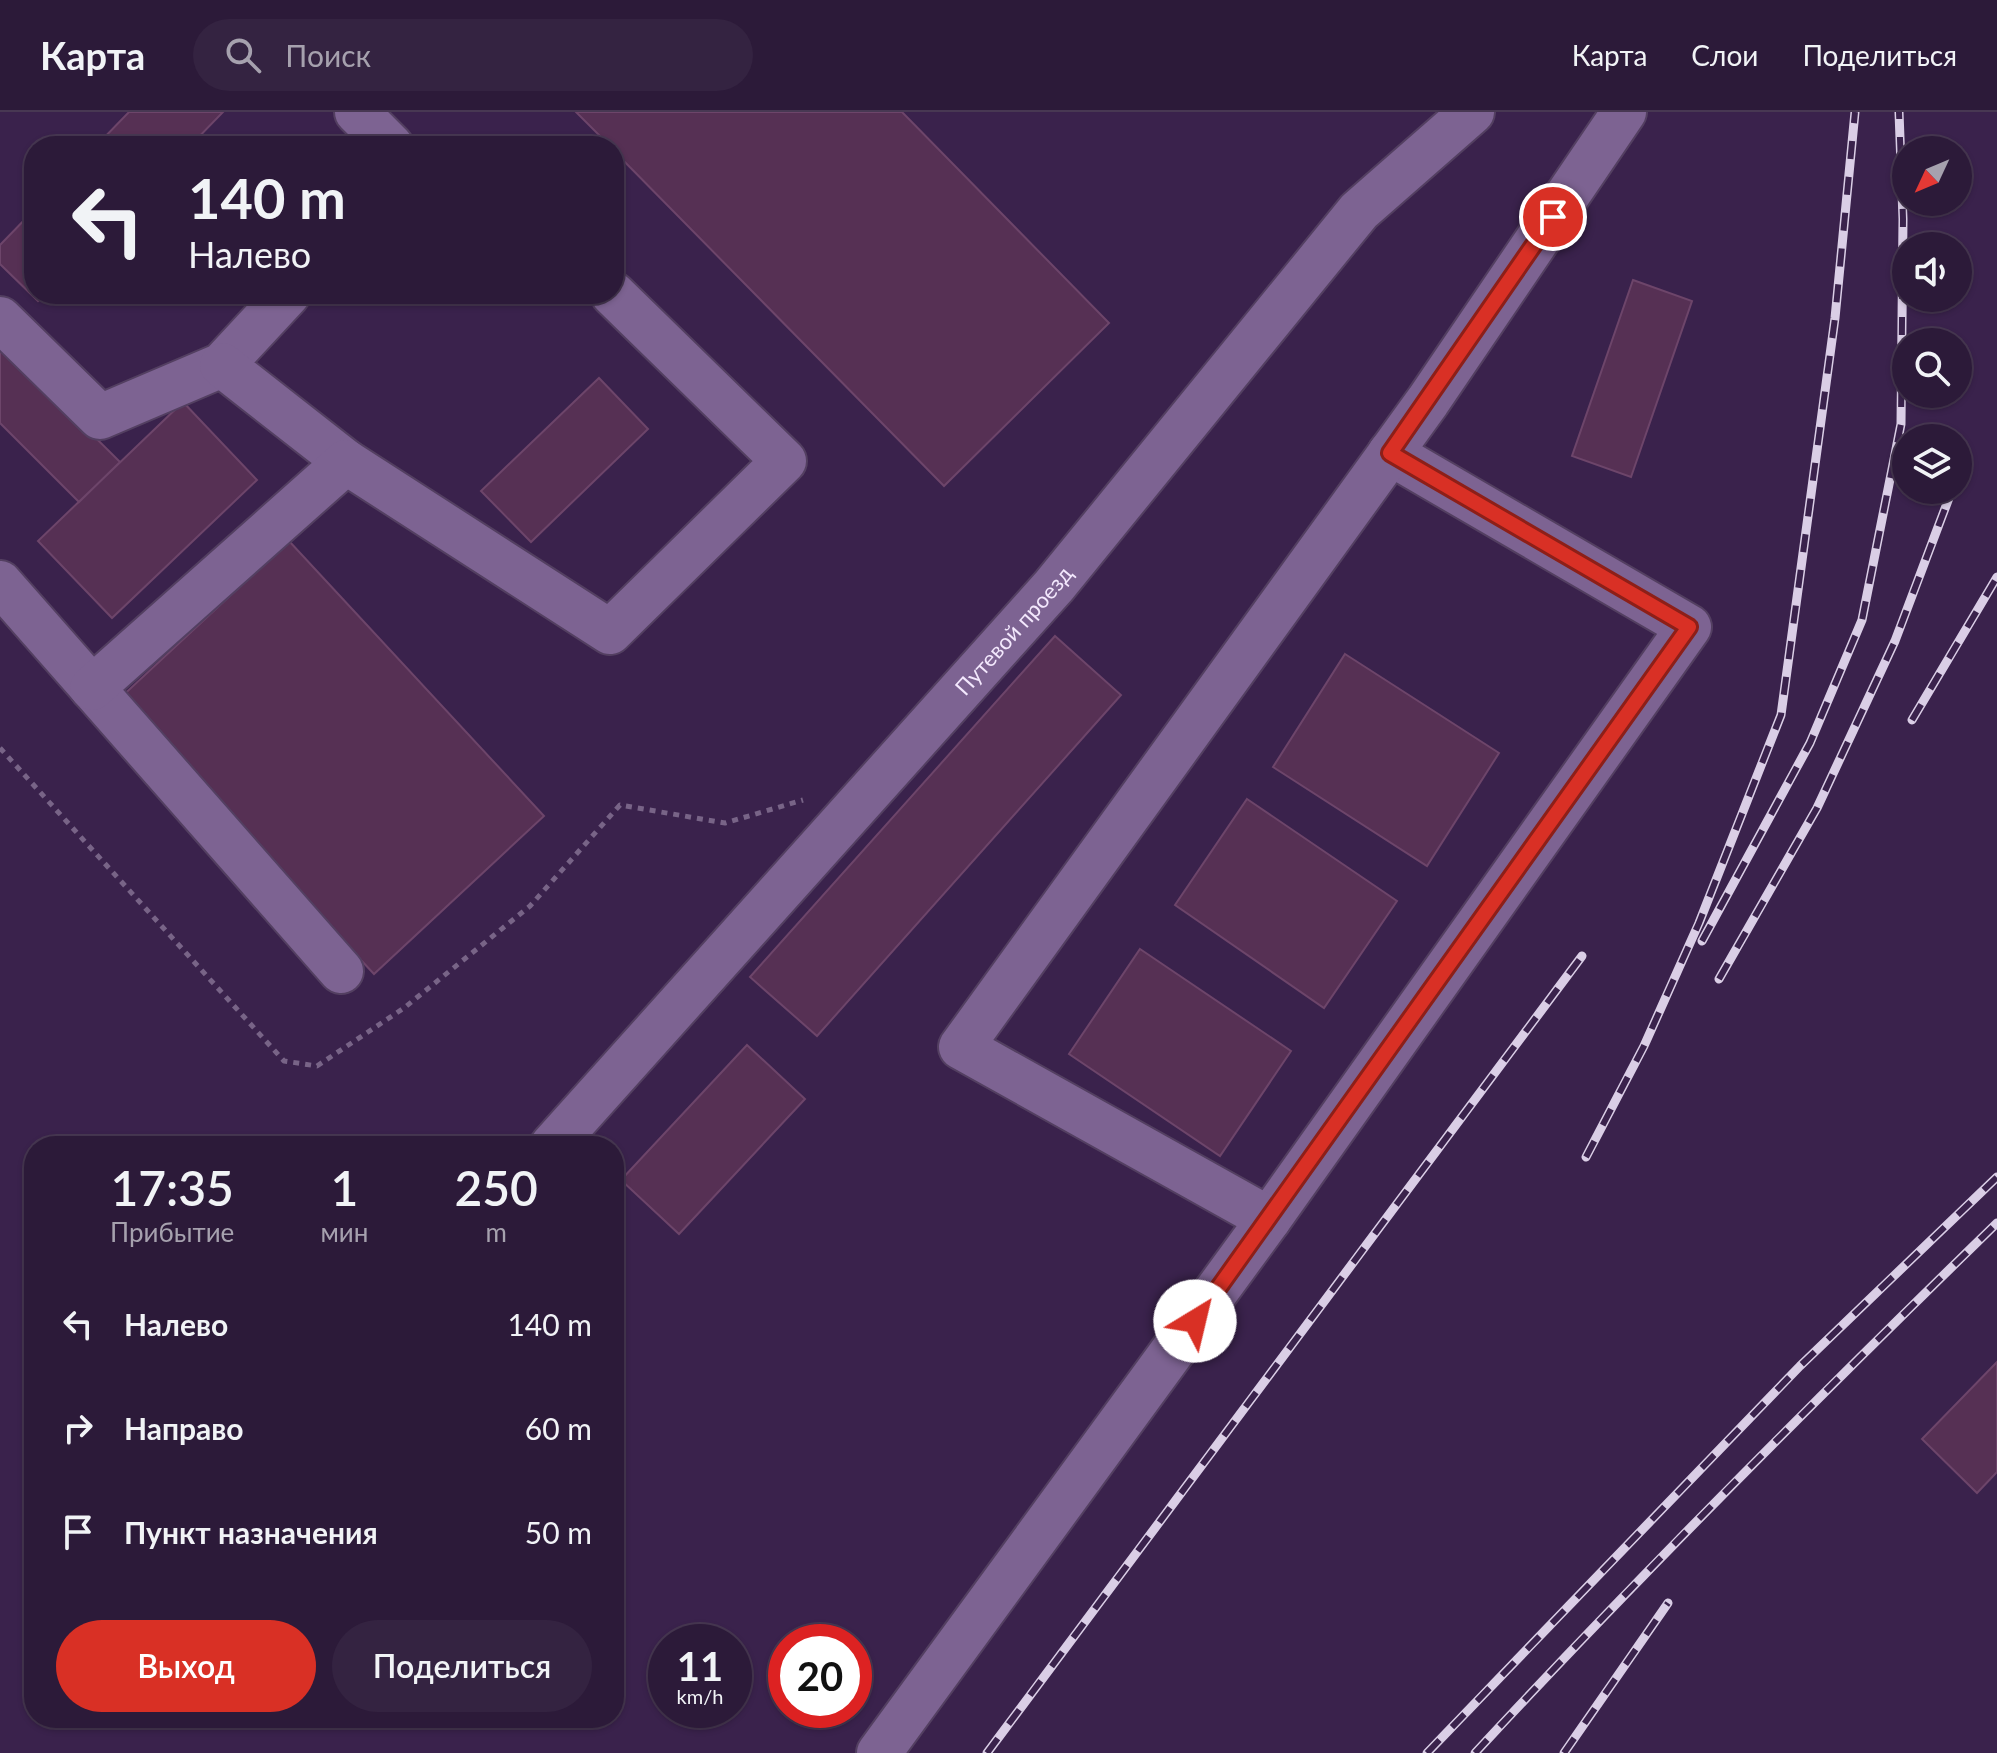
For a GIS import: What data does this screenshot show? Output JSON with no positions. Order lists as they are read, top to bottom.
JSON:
{
  "streets": {
    "street": ["Путевой проезд"]
  },
  "north": "bottom left",
  "page": {
    "header": "Карта",
    "search": "Поиск",
    "nav": ["Карта", "Слои", "Поделиться"],
    "turn": ["140 m", "Налево"],
    "eta": [
      "17:35",
      "Прибытие",
      "1",
      "мин",
      "250",
      "m"
    ],
    "list": [
      {
        "name": "Налево",
        "value": "140 m"
      },
      {
        "name": "Направо",
        "value": "60 m"
      },
      {
        "name": "Пункт назначения",
        "value": "50 m"
      }
    ],
    "buttons": ["Выход", "Поделиться"],
    "speed": "11 km/h",
    "limit": "20"
  }
}
